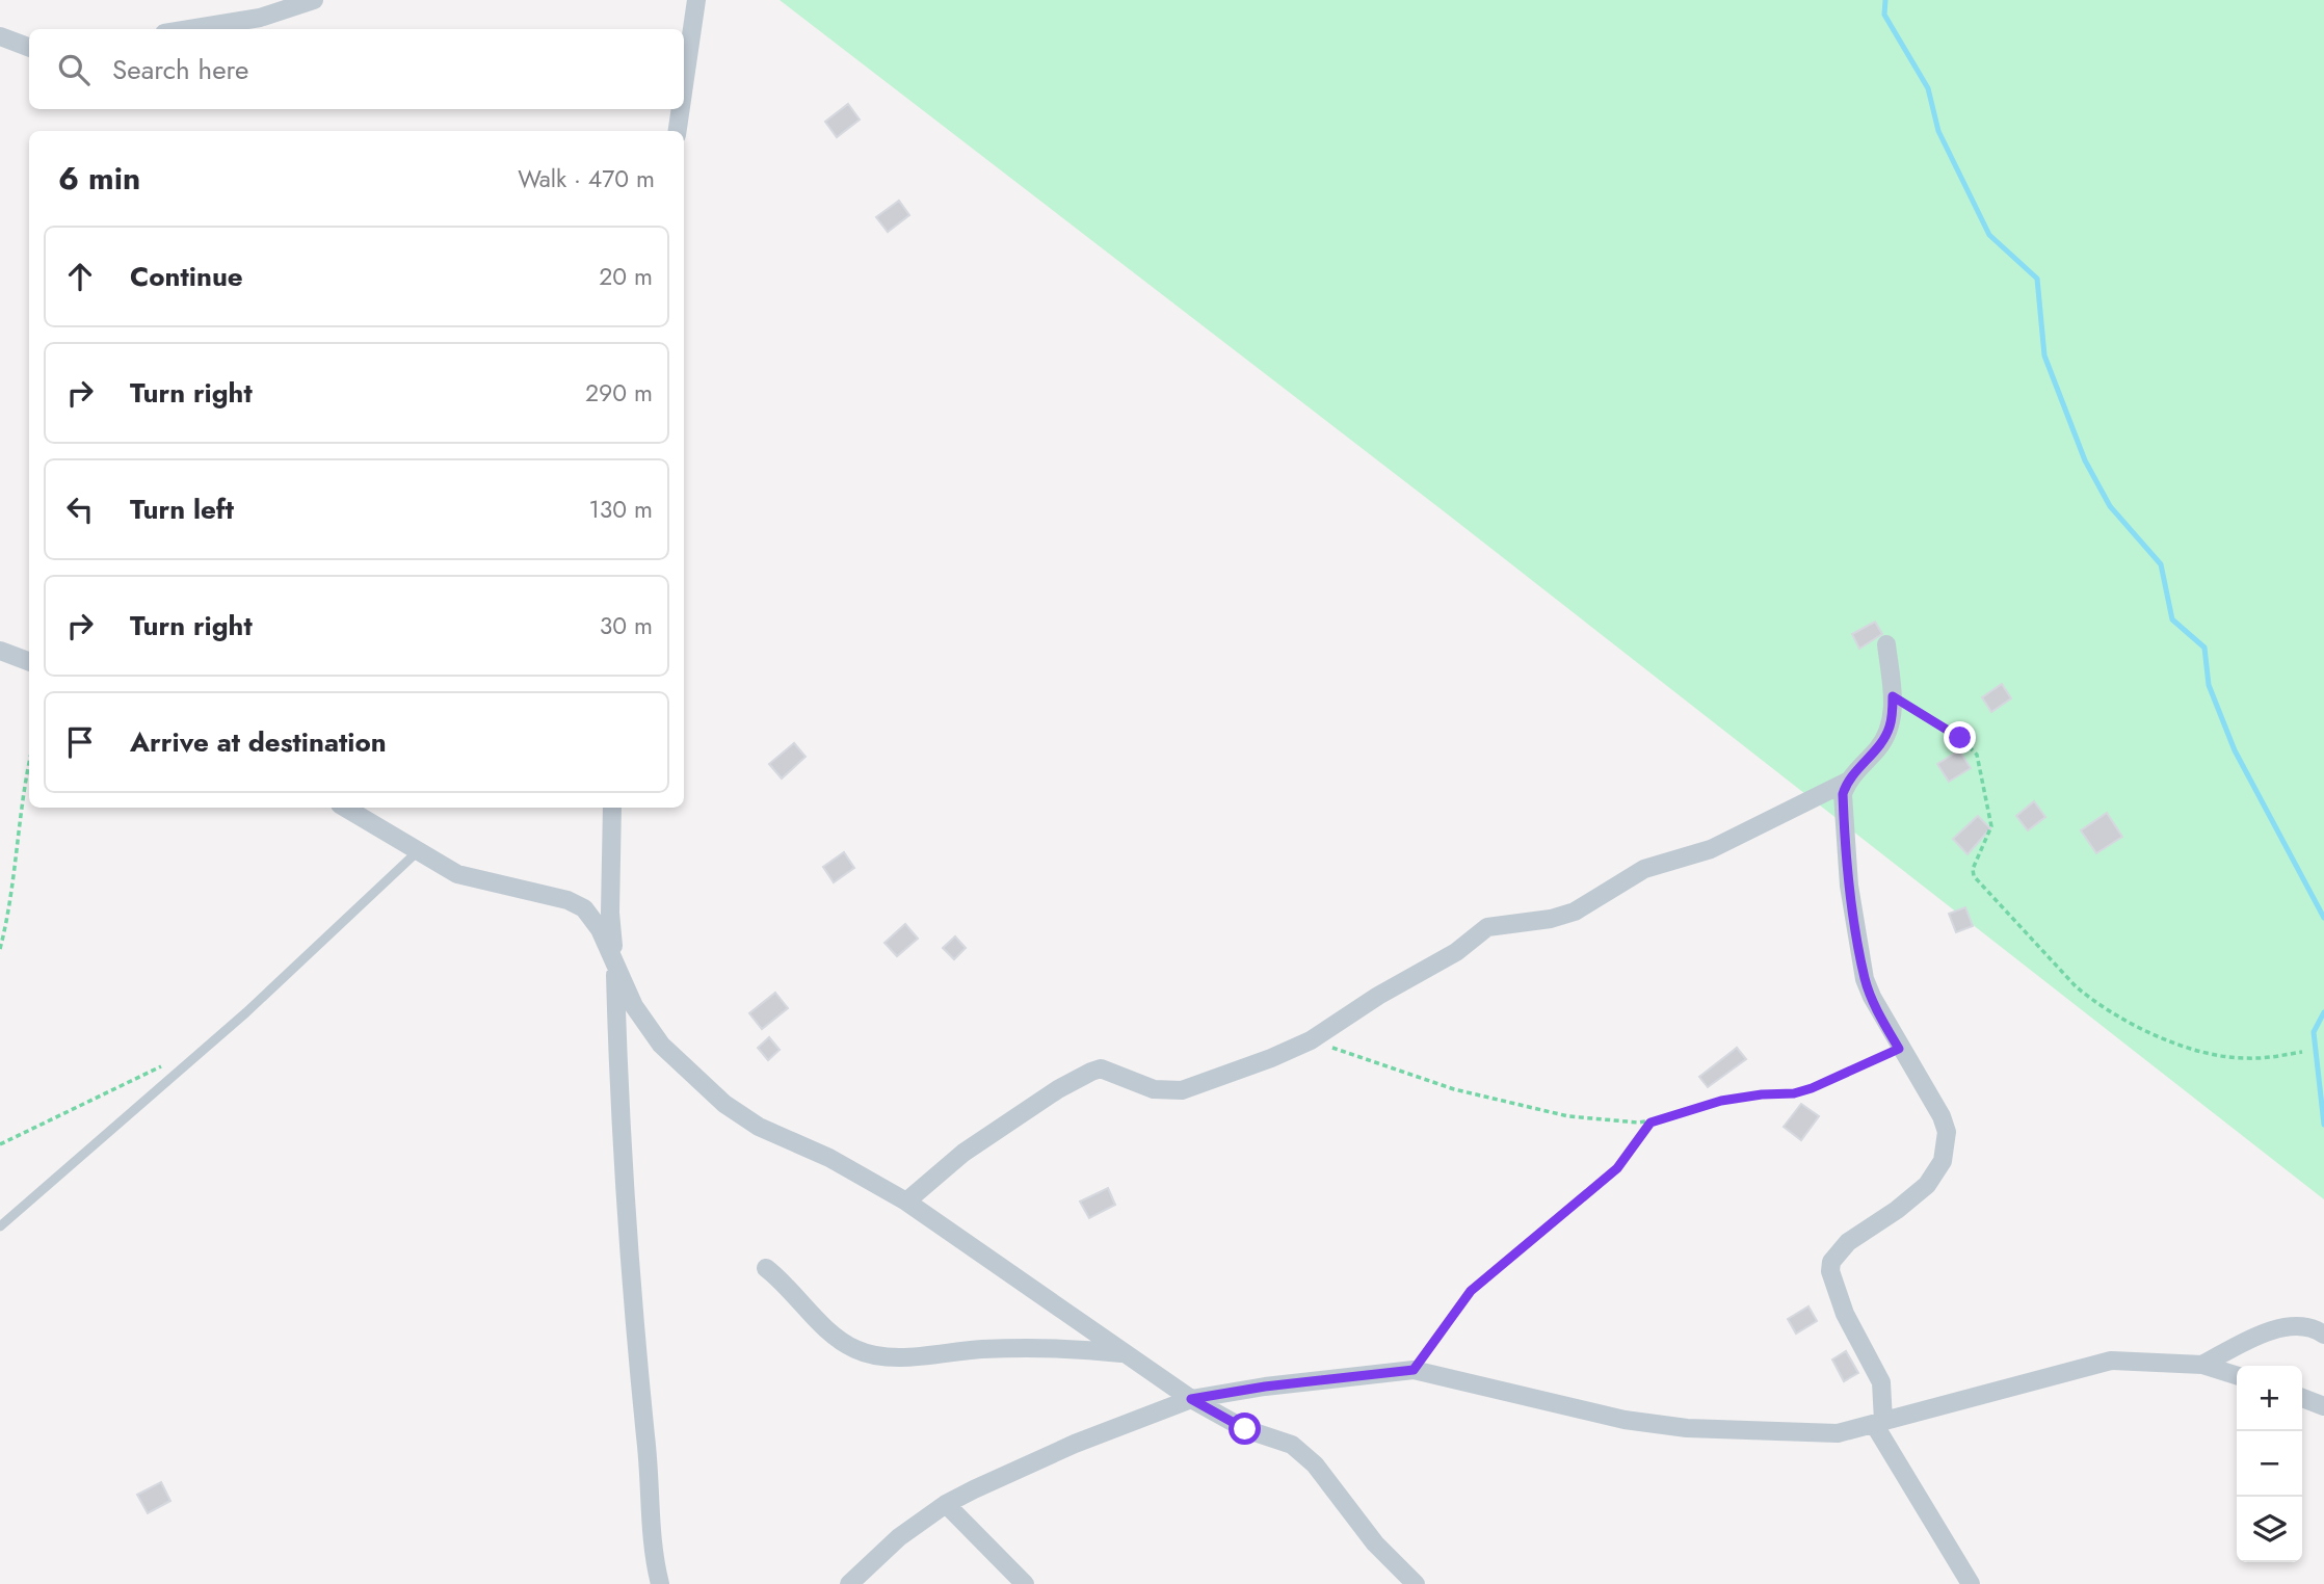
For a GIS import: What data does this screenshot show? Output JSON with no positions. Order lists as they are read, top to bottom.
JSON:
{
  "page": {
    "search": "Search here",
    "heading": ["6 min", "Walk · 470 m"],
    "list": [
      ["Continue", "20 m"],
      ["Turn right", "290 m"],
      ["Turn left", "130 m"],
      ["Turn right", "30 m"],
      "Arrive at destination"
    ],
    "map_buttons": ["+", "−"]
  }
}
